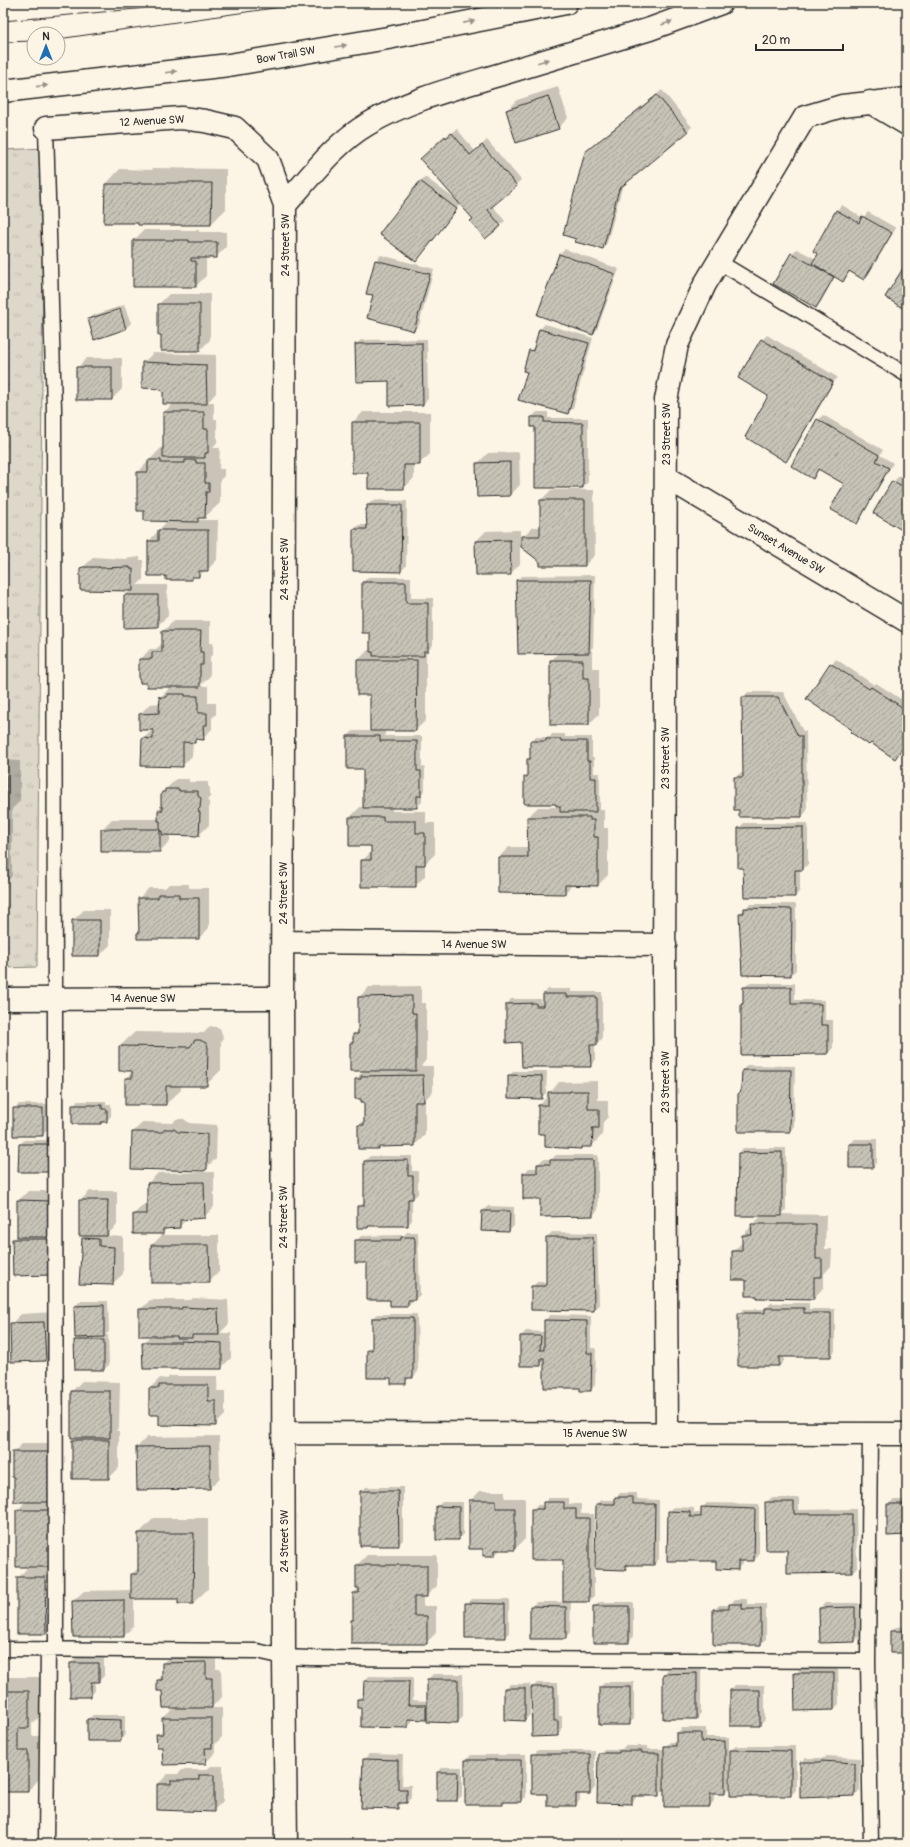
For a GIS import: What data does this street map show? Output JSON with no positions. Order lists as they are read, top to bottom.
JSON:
{
  "streets": {
    "street": [
      "Bow Trail SW",
      "12 Avenue SW",
      "24 Street SW",
      "23 Street SW",
      "Sunset Avenue SW",
      "14 Avenue SW",
      "15 Avenue SW"
    ]
  },
  "crossings": [
    ["12 Avenue SW", "24 Street SW"],
    ["24 Street SW", "14 Avenue SW"],
    ["24 Street SW", "15 Avenue SW"],
    ["23 Street SW", "Sunset Avenue SW"],
    ["23 Street SW", "14 Avenue SW"],
    ["23 Street SW", "15 Avenue SW"]
  ],
  "one_way": ["Bow Trail SW"],
  "scale_bar": "20 m",
  "north": "top"
}
